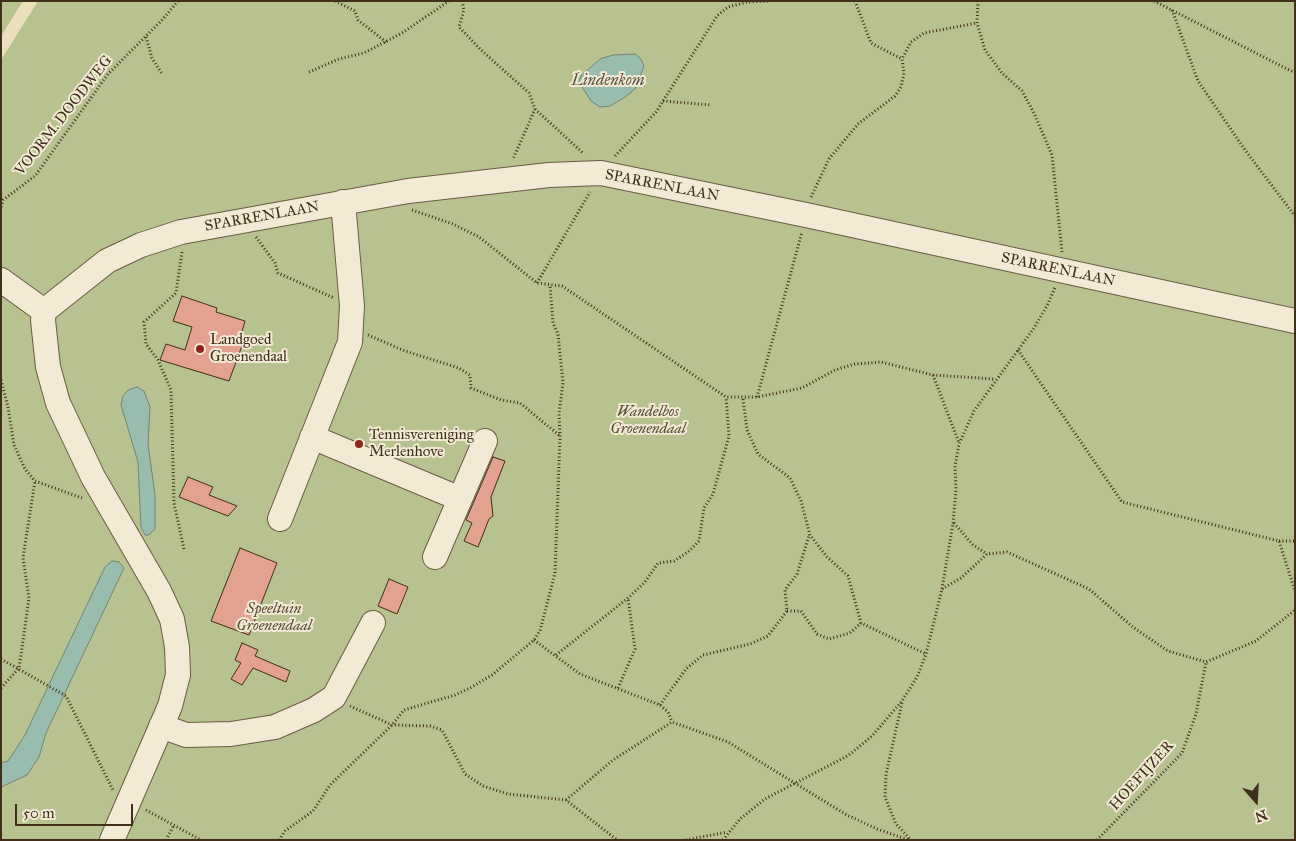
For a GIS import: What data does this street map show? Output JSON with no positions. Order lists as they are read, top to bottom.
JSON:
{
  "streets": {
    "street": ["SPARRENLAAN"],
    "path": ["VOORM. DOODWEG", "HOEFIJZER"]
  },
  "water": ["Lindenkom"],
  "parks": ["Wandelbos Groenendaal", "Speeltuin Groenendaal"],
  "places": ["Landgoed Groenendaal", "Tennisvereniging Merlenhove"],
  "scale_bar": "50 m",
  "north": "bottom"
}
